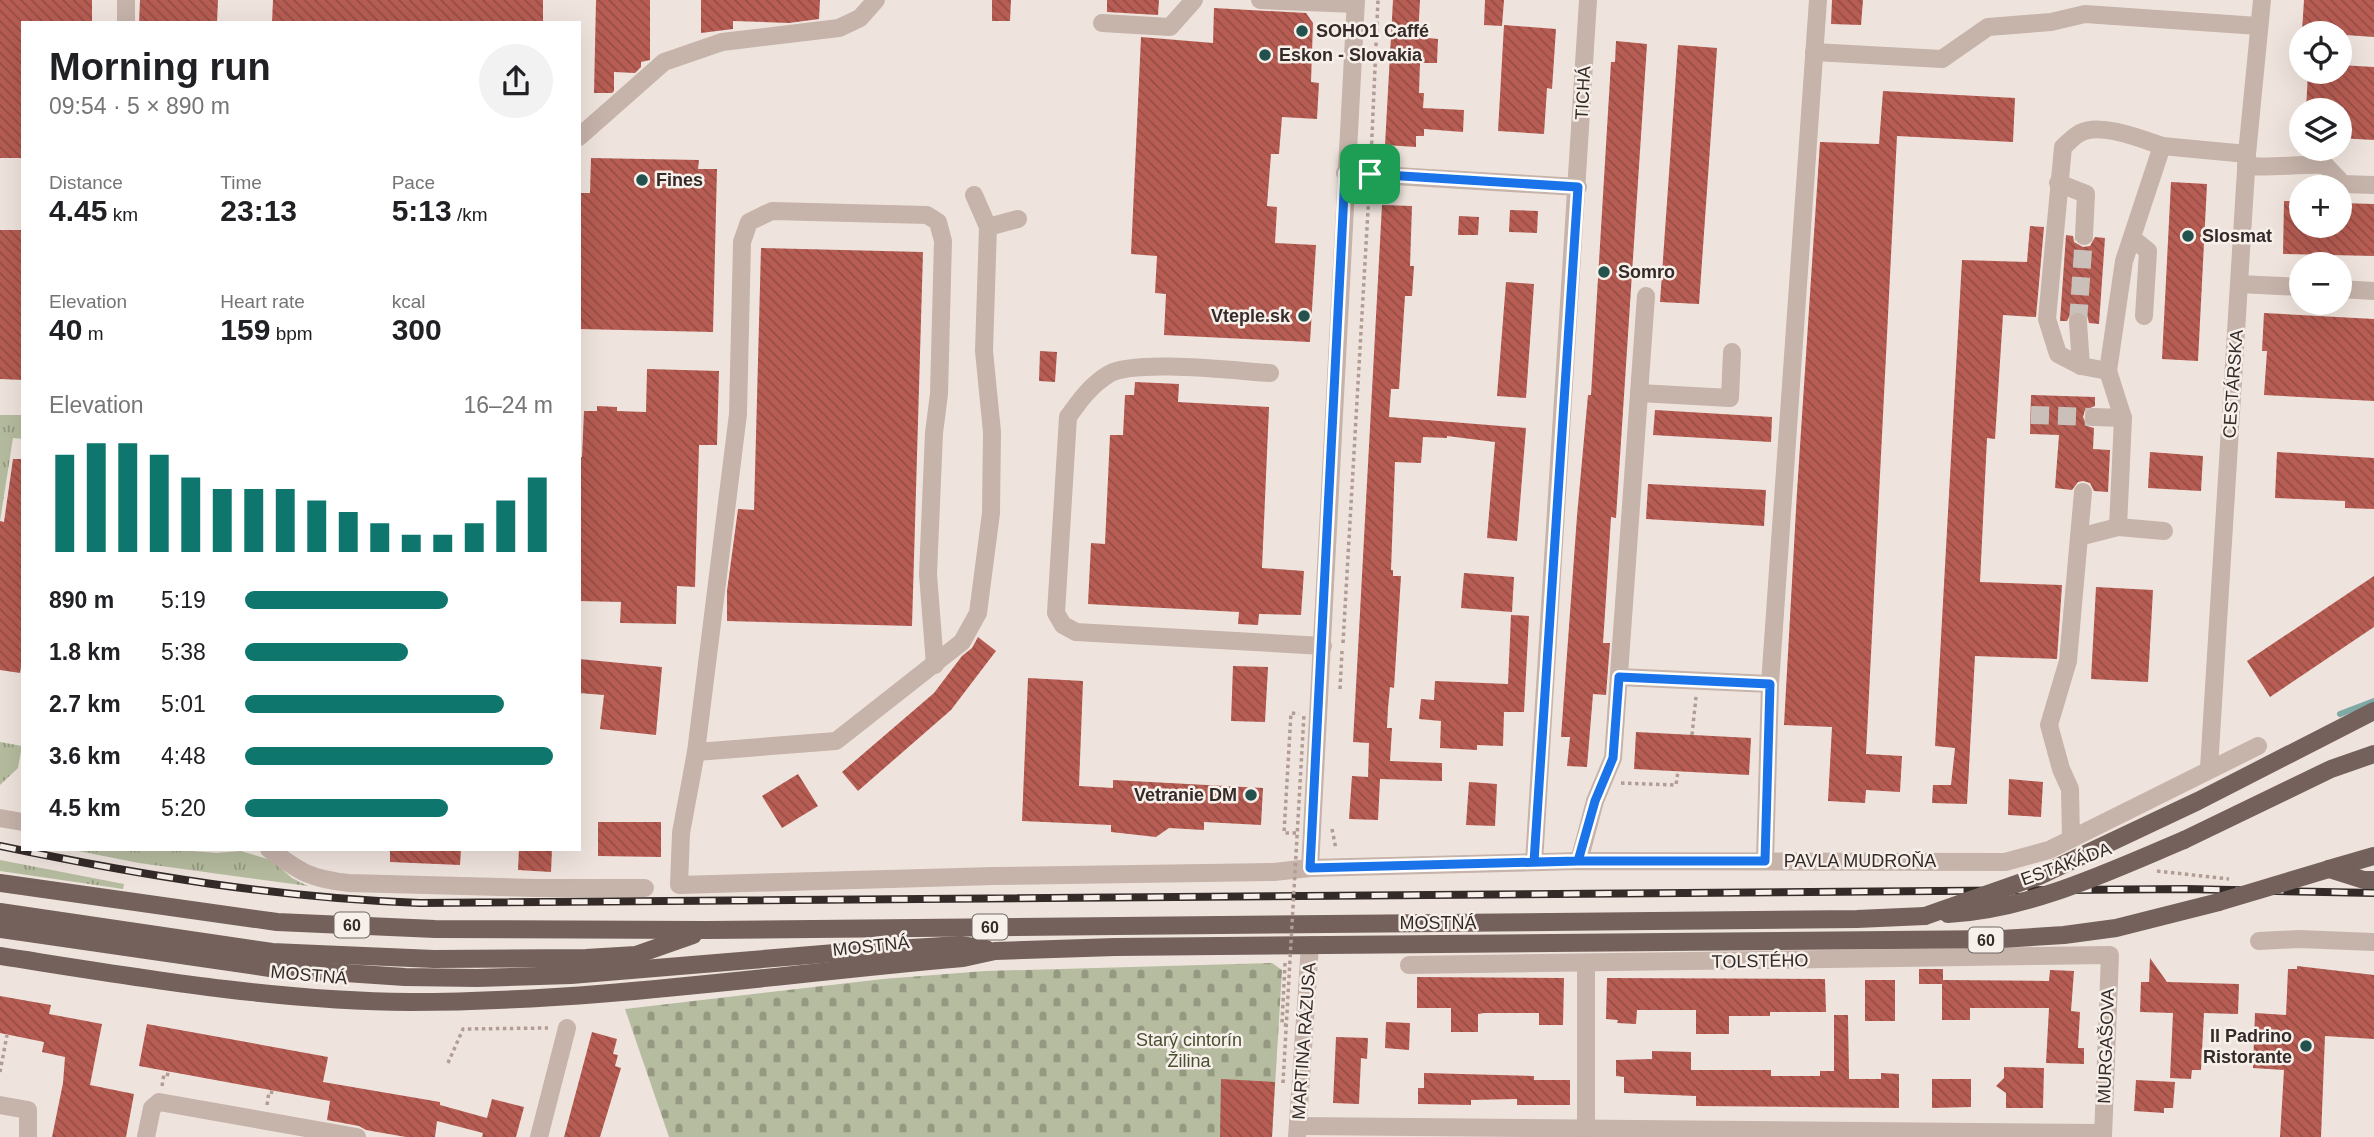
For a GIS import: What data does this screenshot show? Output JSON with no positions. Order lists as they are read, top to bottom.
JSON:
{
  "streets": {
    "main road": ["ESTAKÁDA", "MOSTNÁ", "60"],
    "street": [
      "TICHÁ",
      "CESTÁRSKA",
      "PAVLA MUDROŇA",
      "TOLSTÉHO",
      "MARTINA RÁZUSA",
      "MURGAŠOVA"
    ]
  },
  "crossings": [
    ["TICHÁ", "PAVLA MUDROŇA"],
    ["CESTÁRSKA", "PAVLA MUDROŇA"],
    ["ESTAKÁDA", "MOSTNÁ"],
    ["MOSTNÁ", "60"],
    ["MOSTNÁ", "MARTINA RÁZUSA"],
    ["TOLSTÉHO", "MURGAŠOVA"]
  ],
  "parks": ["Starý cintorín Žilina"],
  "places": [
    "SOHO1 Caffé",
    "Eskon - Slovakia",
    "Fines",
    "Slosmat",
    "Somro",
    "Vteple.sk",
    "Vetranie DM",
    "Il Padrino Ristorante"
  ],
  "page": {
    "map_buttons": ["+", "−"],
    "heading": ["Morning run", "09:54 · 5 × 890 m"],
    "stats": [
      ["Distance", "4.45 km"],
      ["Time", "23:13"],
      ["Pace", "5:13 /km"],
      ["Elevation", "40 m"],
      ["Heart rate", "159 bpm"],
      ["kcal", "300"]
    ],
    "chart": ["Elevation", "16–24 m"],
    "list": [
      {
        "name": "890 m",
        "note": "5:19"
      },
      {
        "name": "1.8 km",
        "note": "5:38"
      },
      {
        "name": "2.7 km",
        "note": "5:01"
      },
      {
        "name": "3.6 km",
        "note": "4:48"
      },
      {
        "name": "4.5 km",
        "note": "5:20"
      }
    ]
  }
}
